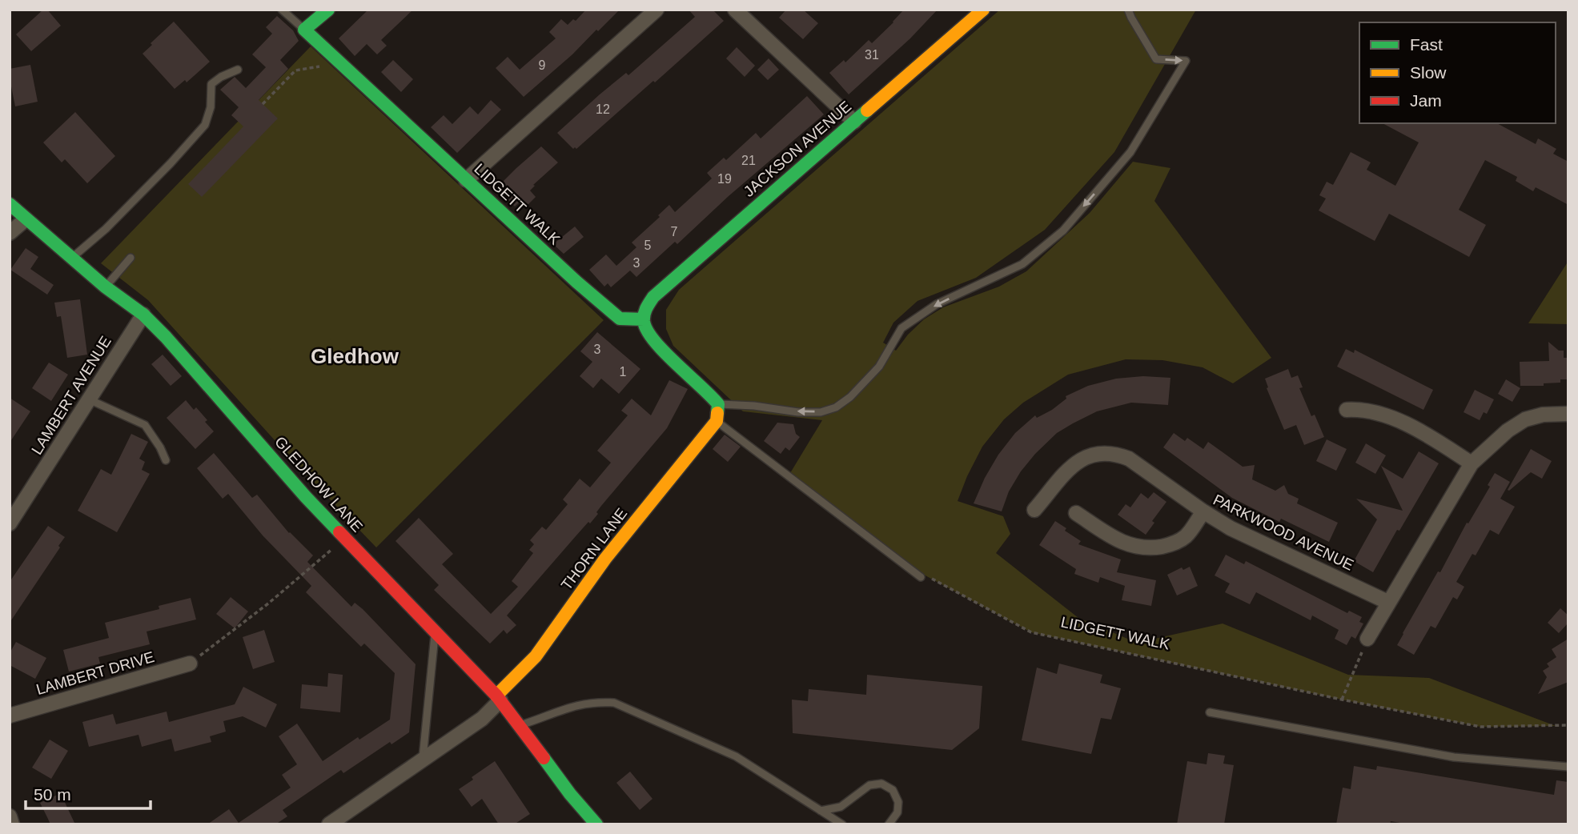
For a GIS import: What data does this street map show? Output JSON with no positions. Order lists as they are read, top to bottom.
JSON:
{
  "streets": {
    "street": [
      "JACKSON AVENUE",
      "LIDGETT WALK",
      "LAMBERT AVENUE",
      "GLEDHOW LANE",
      "PARKWOOD AVENUE",
      "THORN LANE",
      "LAMBERT DRIVE"
    ]
  },
  "crossings": [
    ["JACKSON AVENUE", "LIDGETT WALK"],
    ["LAMBERT AVENUE", "GLEDHOW LANE"],
    ["GLEDHOW LANE", "THORN LANE"]
  ],
  "districts": ["Gledhow"],
  "house_numbers": [
    "31",
    "9",
    "12",
    "21",
    "19",
    "7",
    "5",
    "3",
    "3",
    "1"
  ],
  "legend": ["Fast", "Slow", "Jam"],
  "scale_bar": "50 m"
}
